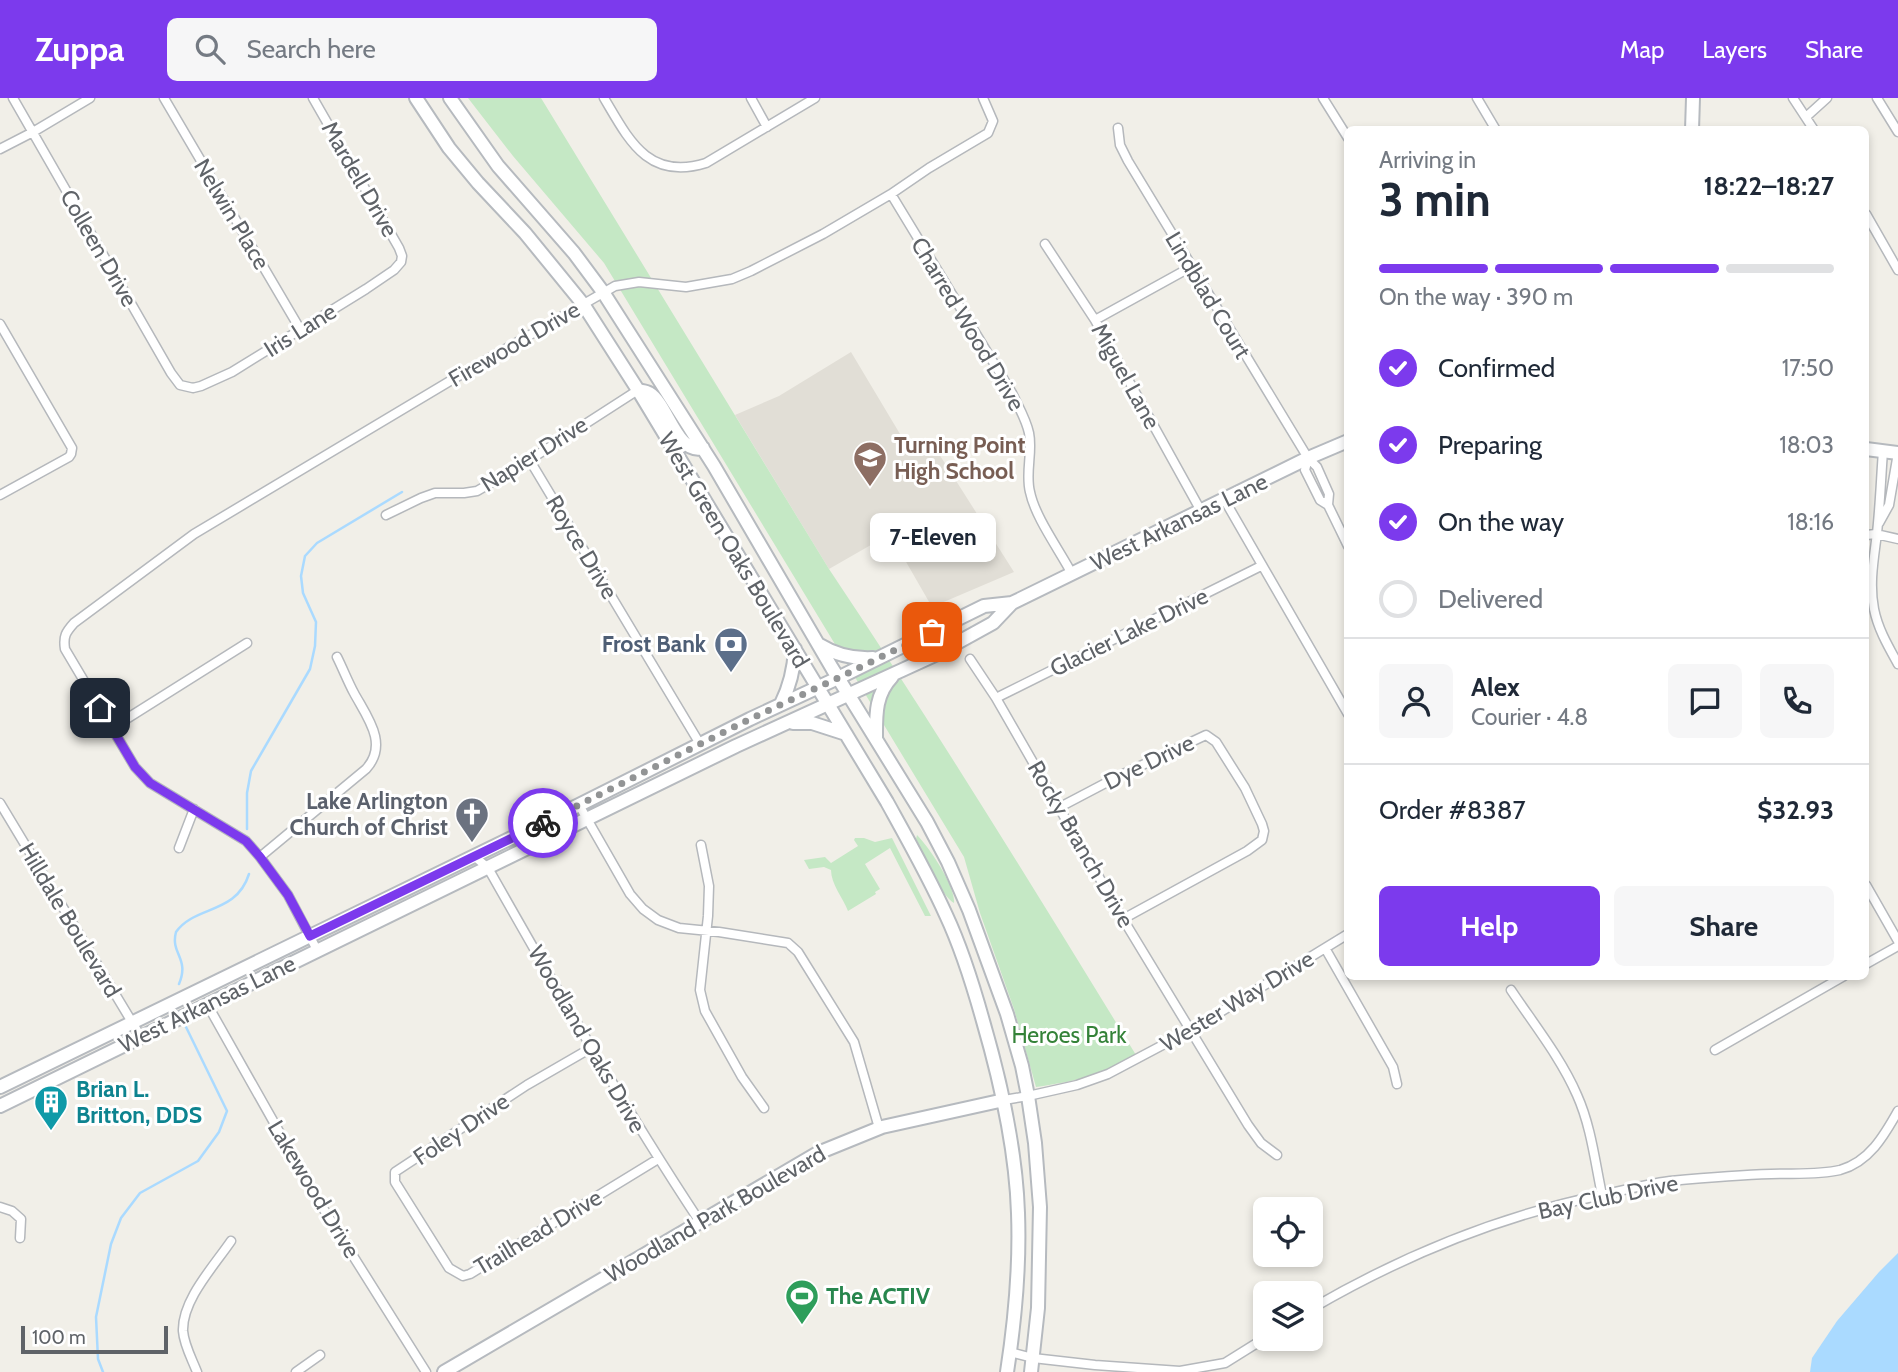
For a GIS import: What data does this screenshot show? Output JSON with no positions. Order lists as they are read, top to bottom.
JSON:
{
  "streets": {
    "main road": ["West Arkansas Lane", "West Green Oaks Boulevard", "Woodland Park Boulevard"],
    "street": [
      "Mardell Drive",
      "Nelwin Place",
      "Colleen Drive",
      "Lindblad Court",
      "Charred Wood Drive",
      "Iris Lane",
      "Firewood Drive",
      "Miguel Lane",
      "Napier Drive",
      "Royce Drive",
      "Glacier Lake Drive",
      "Dye Drive",
      "Rocky Branch Drive",
      "Hilldale Boulevard",
      "Wester Way Drive",
      "Woodland Oaks Drive",
      "Foley Drive",
      "Lakewood Drive",
      "Bay Club Drive",
      "Trailhead Drive"
    ]
  },
  "crossings": [
    ["Mardell Drive", "Iris Lane"],
    ["Nelwin Place", "Iris Lane"],
    ["Colleen Drive", "Iris Lane"],
    ["Lindblad Court", "West Arkansas Lane"],
    ["Charred Wood Drive", "Firewood Drive"],
    ["Charred Wood Drive", "West Arkansas Lane"],
    ["Firewood Drive", "West Green Oaks Boulevard"],
    ["Miguel Lane", "West Arkansas Lane"],
    ["Napier Drive", "Royce Drive"],
    ["Napier Drive", "West Green Oaks Boulevard"],
    ["West Arkansas Lane", "Royce Drive"],
    ["West Arkansas Lane", "West Green Oaks Boulevard"],
    ["West Arkansas Lane", "Hilldale Boulevard"],
    ["West Arkansas Lane", "Woodland Oaks Drive"],
    ["West Arkansas Lane", "Lakewood Drive"],
    ["West Green Oaks Boulevard", "Wester Way Drive"],
    ["West Green Oaks Boulevard", "Woodland Park Boulevard"],
    ["Glacier Lake Drive", "Rocky Branch Drive"],
    ["Dye Drive", "Rocky Branch Drive"],
    ["Rocky Branch Drive", "Wester Way Drive"],
    ["Wester Way Drive", "Woodland Park Boulevard"],
    ["Woodland Oaks Drive", "Foley Drive"],
    ["Woodland Oaks Drive", "Woodland Park Boulevard"],
    ["Woodland Oaks Drive", "Trailhead Drive"],
    ["Foley Drive", "Trailhead Drive"]
  ],
  "parks": ["Heroes Park"],
  "places": {
    "school or university": ["Turning Point High School"],
    "other": ["7-Eleven"],
    "bank": ["Frost Bank"],
    "church": ["Lake Arlington Church of Christ"],
    "building": ["Brian L. Britton, DDS"],
    "sports": ["The ACTIV"]
  },
  "scale_bar": "100 m",
  "page": {
    "header": "Zuppa",
    "search": "Search here",
    "nav": ["Map", "Layers", "Share"],
    "heading": ["3 min", "Arriving in", "18:22–18:27"],
    "panel": [
      "Alex",
      "Courier · 4.8",
      "Order #8387",
      "$32.93"
    ],
    "bar": "On the way · 390 m",
    "list": [
      ["Confirmed", "17:50"],
      ["Preparing", "18:03"],
      ["On the way", "18:16"],
      "Delivered"
    ],
    "bubble": "7-Eleven",
    "buttons": ["Help", "Share"],
    "scale": "100 m"
  }
}
